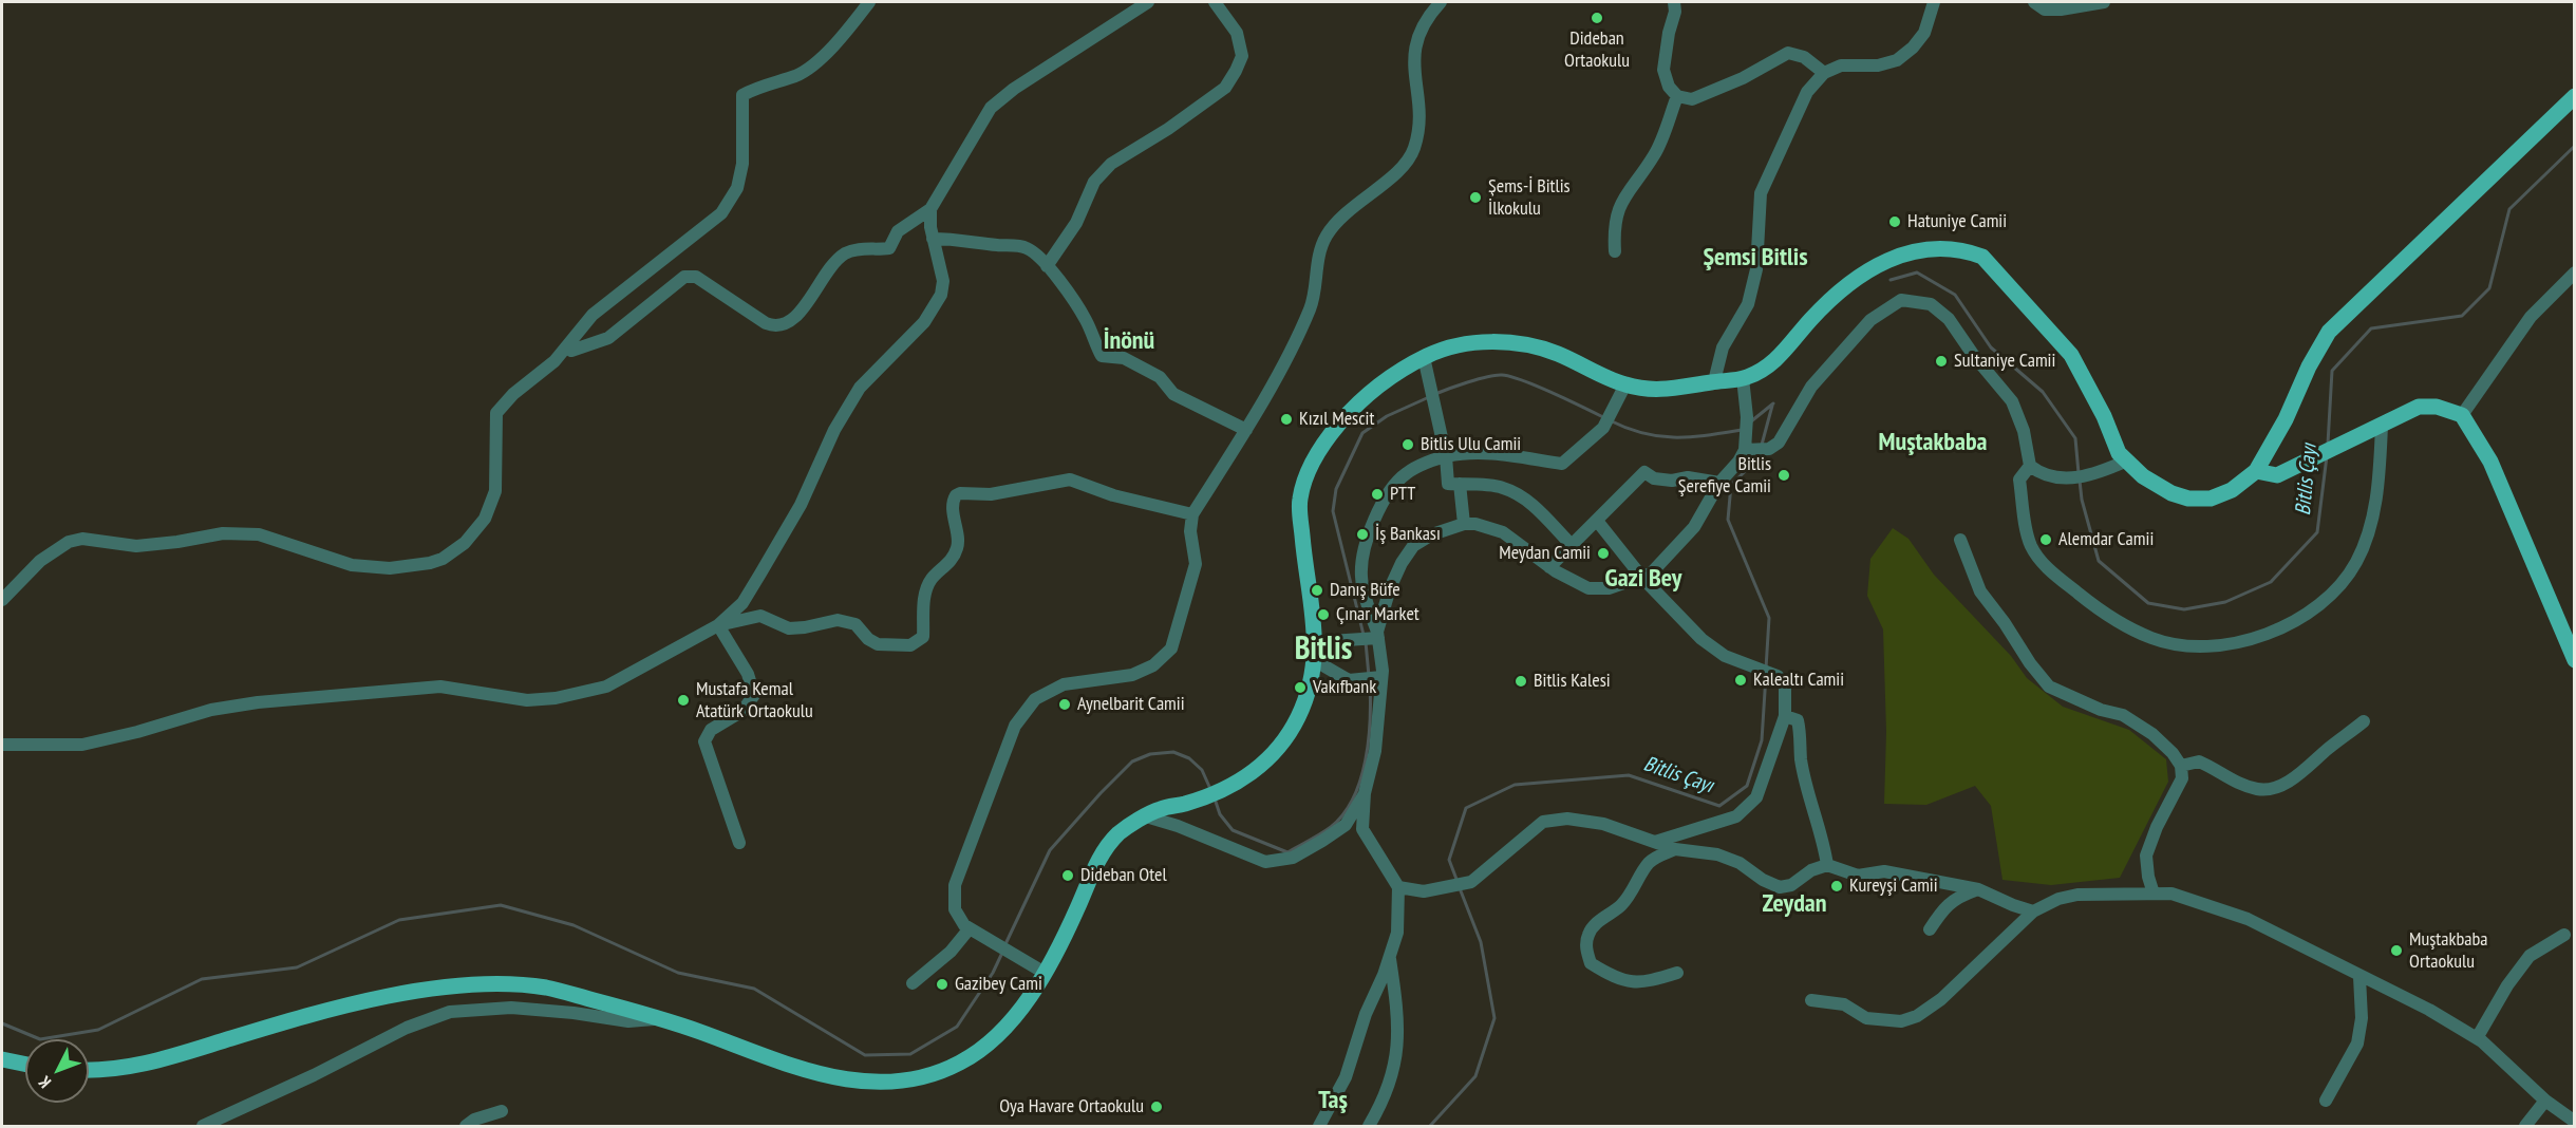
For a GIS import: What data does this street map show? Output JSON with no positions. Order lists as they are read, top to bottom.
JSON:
{
  "districts": [
    "Şemsi Bitlis",
    "İnönü",
    "Muştakbaba",
    "Gazi Bey",
    "Bitlis",
    "Zeydan",
    "Taş"
  ],
  "water": ["Bitlis Çayı"],
  "places": [
    "Dideban Ortaokulu",
    "Şems-İ Bitlis İlkokulu",
    "Hatuniye Camii",
    "Sultaniye Camii",
    "Kızıl Mescit",
    "Bitlis Ulu Camii",
    "Bitlis Şerefiye Camii",
    "PTT",
    "İş Bankası",
    "Alemdar Camii",
    "Meydan Camii",
    "Danış Büfe",
    "Çınar Market",
    "Kalealtı Camii",
    "Bitlis Kalesi",
    "Vakıfbank",
    "Mustafa Kemal Atatürk Ortaokulu",
    "Aynelbarit Camii",
    "Dideban Otel",
    "Kureyşi Camii",
    "Muştakbaba Ortaokulu",
    "Gazibey Cami",
    "Oya Havare Ortaokulu"
  ],
  "north": "bottom left"
}
